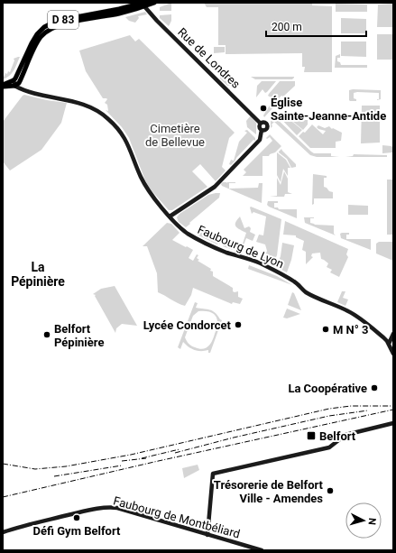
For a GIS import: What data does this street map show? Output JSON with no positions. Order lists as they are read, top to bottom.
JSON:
{
  "streets": {
    "main road": ["D 83"],
    "street": ["Rue de Londres", "Faubourg de Lyon", "Faubourg de Montbéliard"]
  },
  "crossings": [
    ["D 83", "Rue de Londres"],
    ["D 83", "Faubourg de Lyon"]
  ],
  "districts": ["La Pépinière"],
  "parks": ["Cimetière de Bellevue"],
  "places": {
    "other": [
      "Église Sainte-Jeanne-Antide",
      "Lycée Condorcet",
      "M N° 3",
      "Belfort Pépinière",
      "La Coopérative",
      "Trésorerie de Belfort Ville - Amendes",
      "Défi Gym Belfort"
    ],
    "transit": ["Belfort"]
  },
  "scale_bar": "200 m",
  "north": "right"
}
